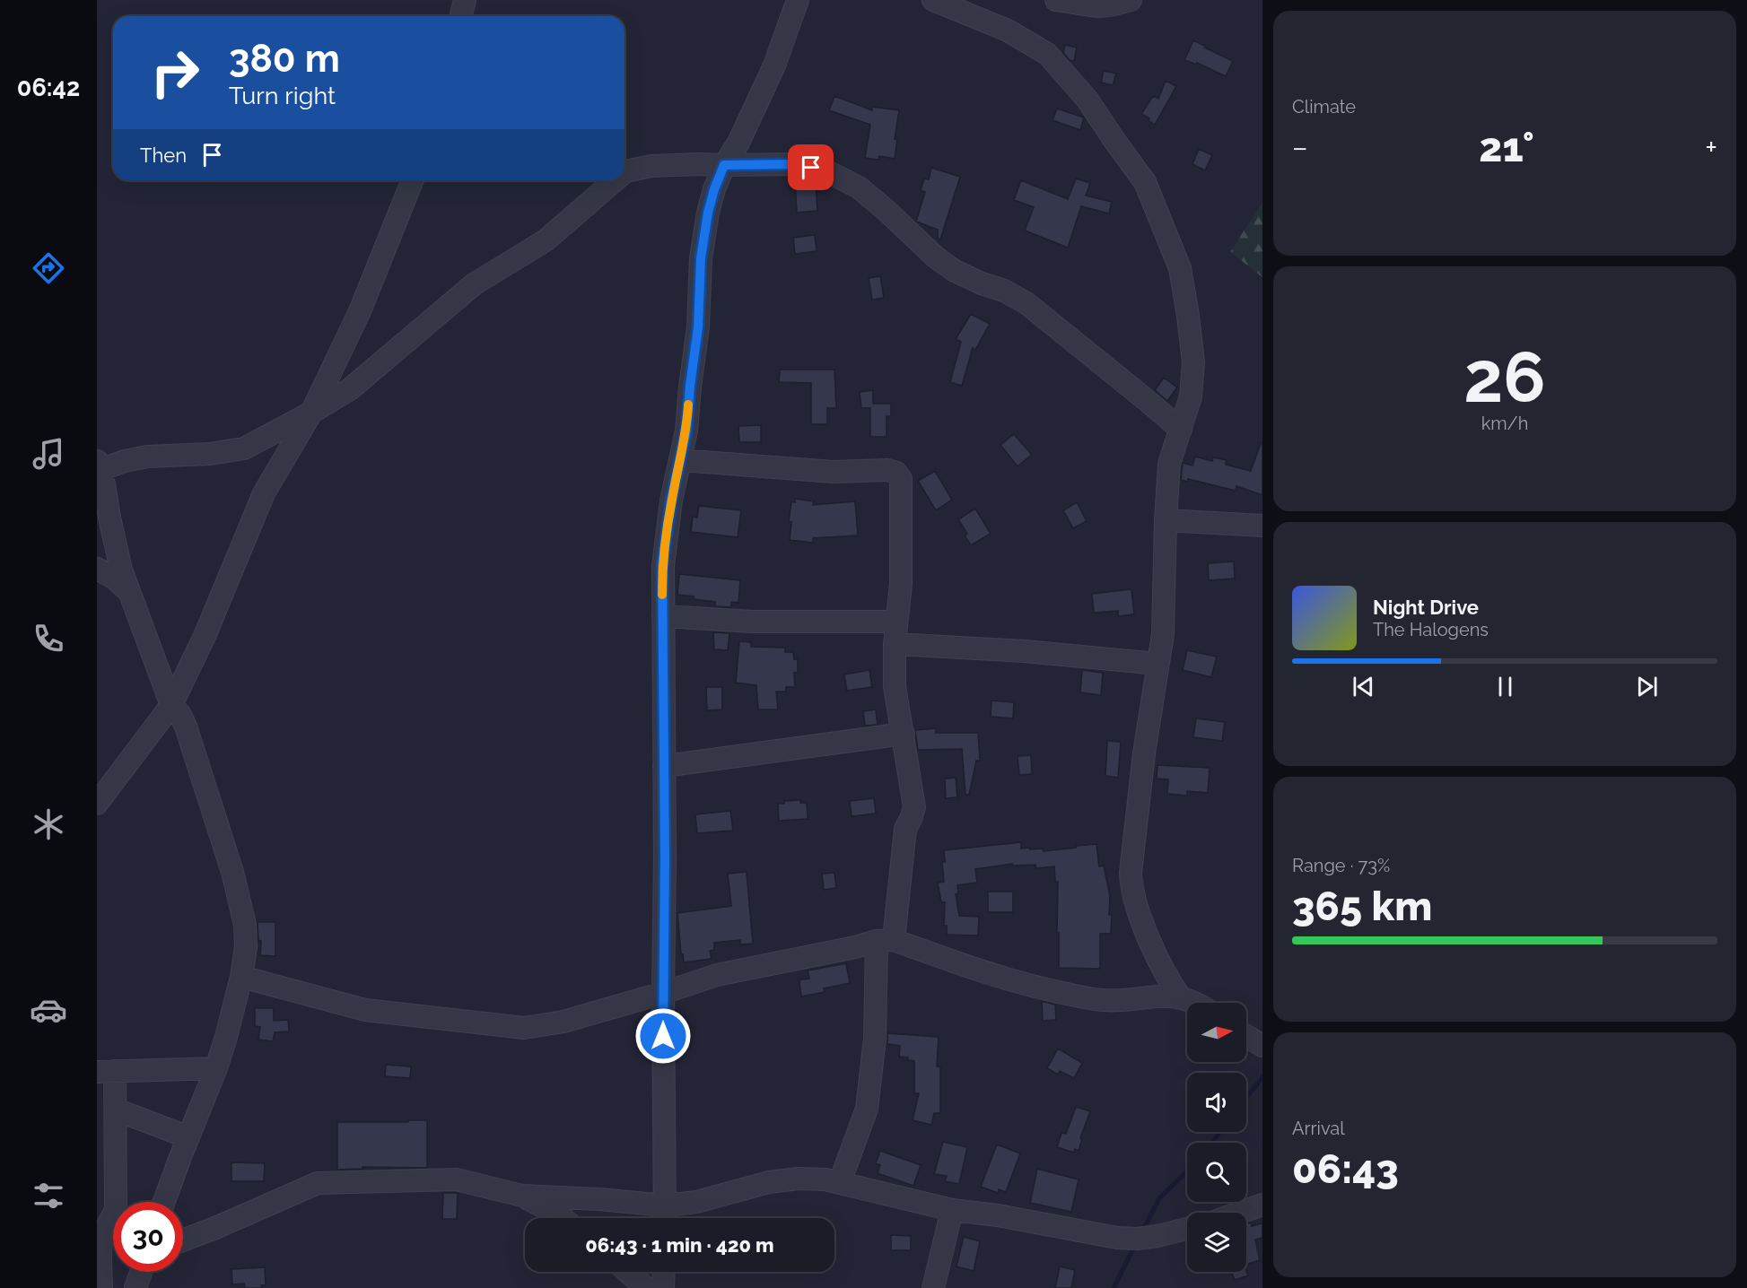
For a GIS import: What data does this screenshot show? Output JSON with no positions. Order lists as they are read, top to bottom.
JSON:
{
  "north": "right",
  "page": {
    "tabs": "06:42",
    "tile": [
      "Climate",
      ["26", "km/h"],
      ["Range · 73%", "365 km"],
      ["Arrival", "06:43"]
    ],
    "turn": ["380 m", "Turn right"],
    "heat": ["−", "21°", "+"],
    "then": "Then",
    "song": ["Night Drive", "The Halogens"],
    "limit": "30",
    "trip": "06:43 · 1 min · 420 m"
  }
}
